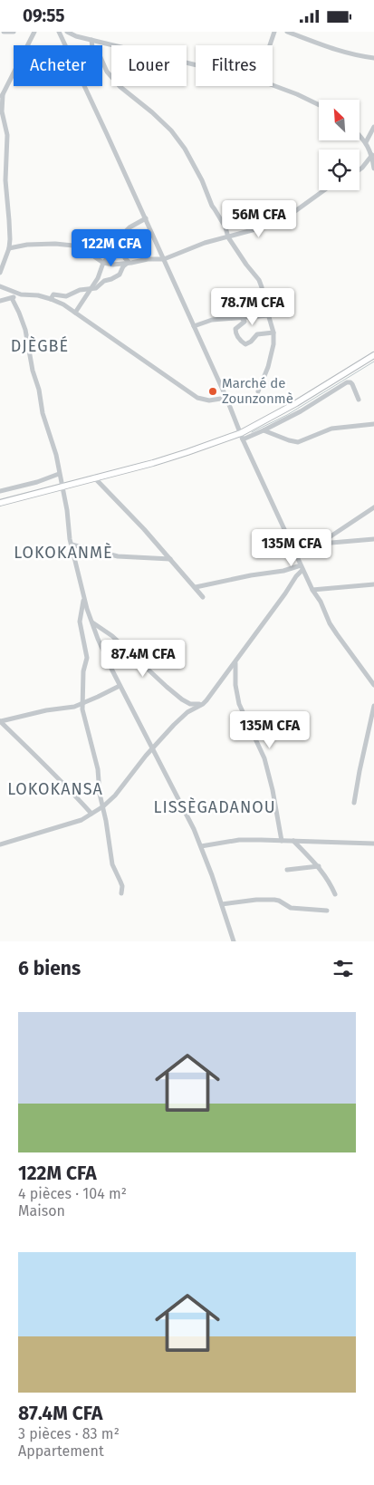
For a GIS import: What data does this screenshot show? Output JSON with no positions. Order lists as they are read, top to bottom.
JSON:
{
  "districts": [
    "DJÈGBÉ",
    "LOKOKANMÈ",
    "LOKOKANSA",
    "LISSÈGADANOU"
  ],
  "places": ["Marché de Zounzonmè"],
  "north": "top left",
  "page": {
    "status": "09:55",
    "chip": ["Acheter", "Louer", "Filtres"],
    "price": [
      "56M CFA",
      "122M CFA",
      "78.7M CFA",
      "135M CFA",
      "87.4M CFA",
      "135M CFA"
    ],
    "heading": "6 biens",
    "list": [
      {
        "name": "122M CFA",
        "note": "4 pièces · 104 m² · Maison"
      },
      {
        "name": "87.4M CFA",
        "note": "3 pièces · 83 m² · Appartement"
      }
    ]
  }
}
